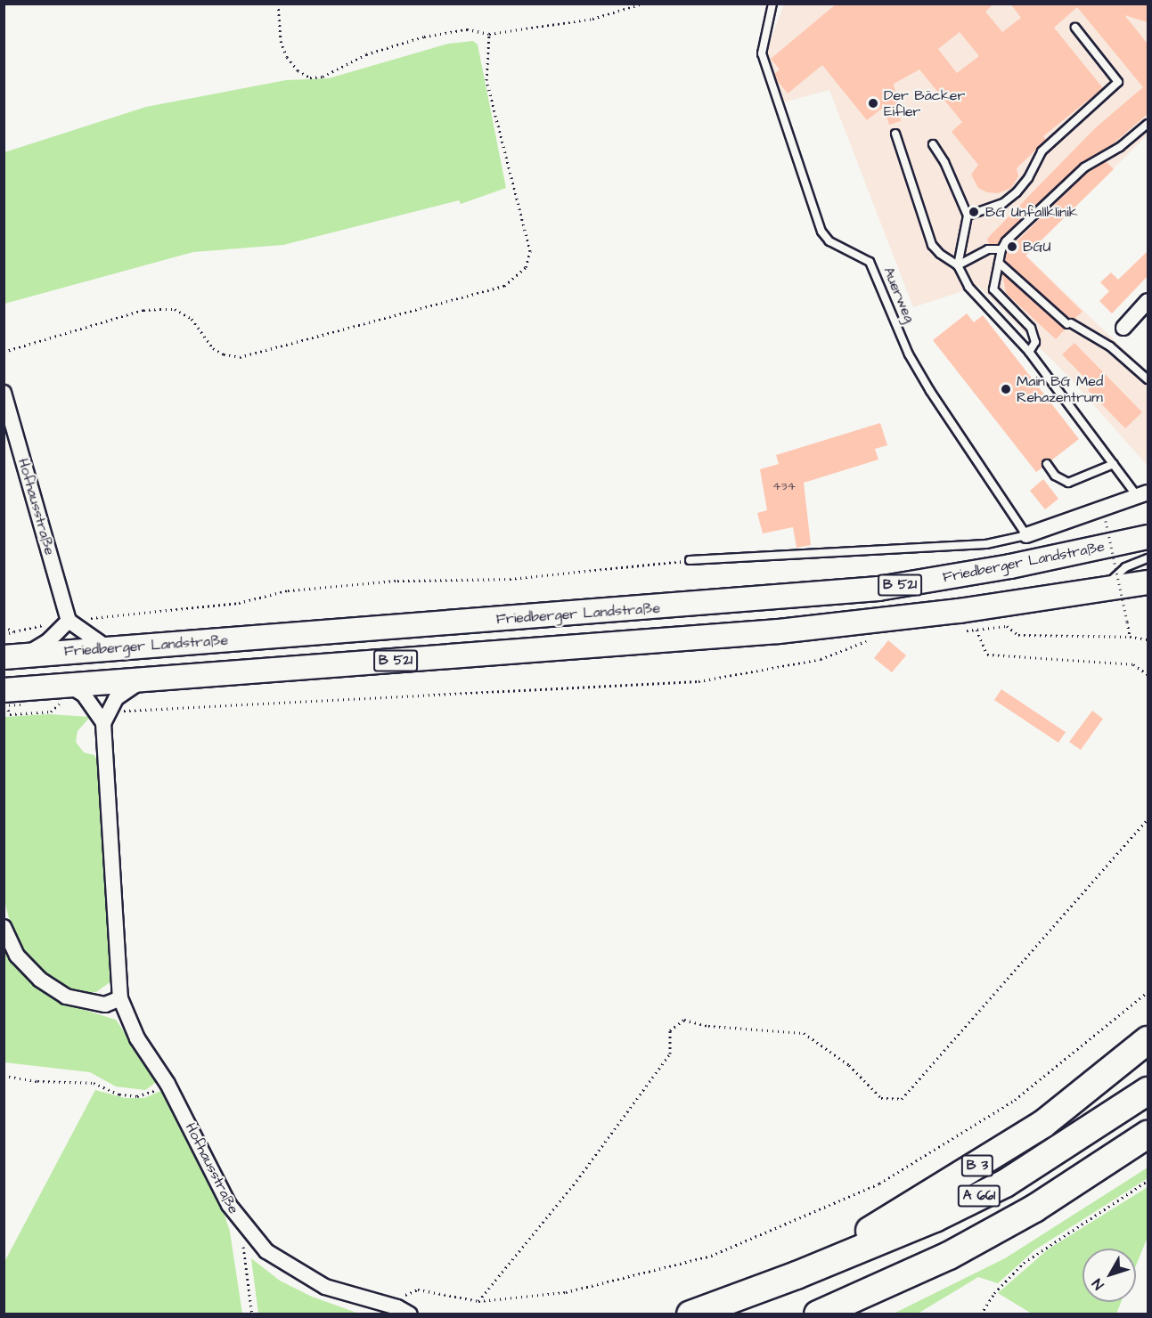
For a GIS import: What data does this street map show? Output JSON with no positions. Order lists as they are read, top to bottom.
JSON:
{
  "streets": {
    "highway": ["B 3", "A 661"],
    "main road": ["Friedberger Landstraße", "B 521"],
    "street": ["Hofhausstraße"],
    "lane": ["Auerweg"]
  },
  "crossings": [
    ["Auerweg", "Friedberger Landstraße"],
    ["Hofhausstraße", "B 521"],
    ["B 3", "A 661"]
  ],
  "places": [
    "Der Bäcker Eifler",
    "BG Unfallklinik",
    "BGU",
    "Main BG Med Rehazentrum"
  ],
  "house_numbers": ["434"],
  "north": "bottom left"
}
